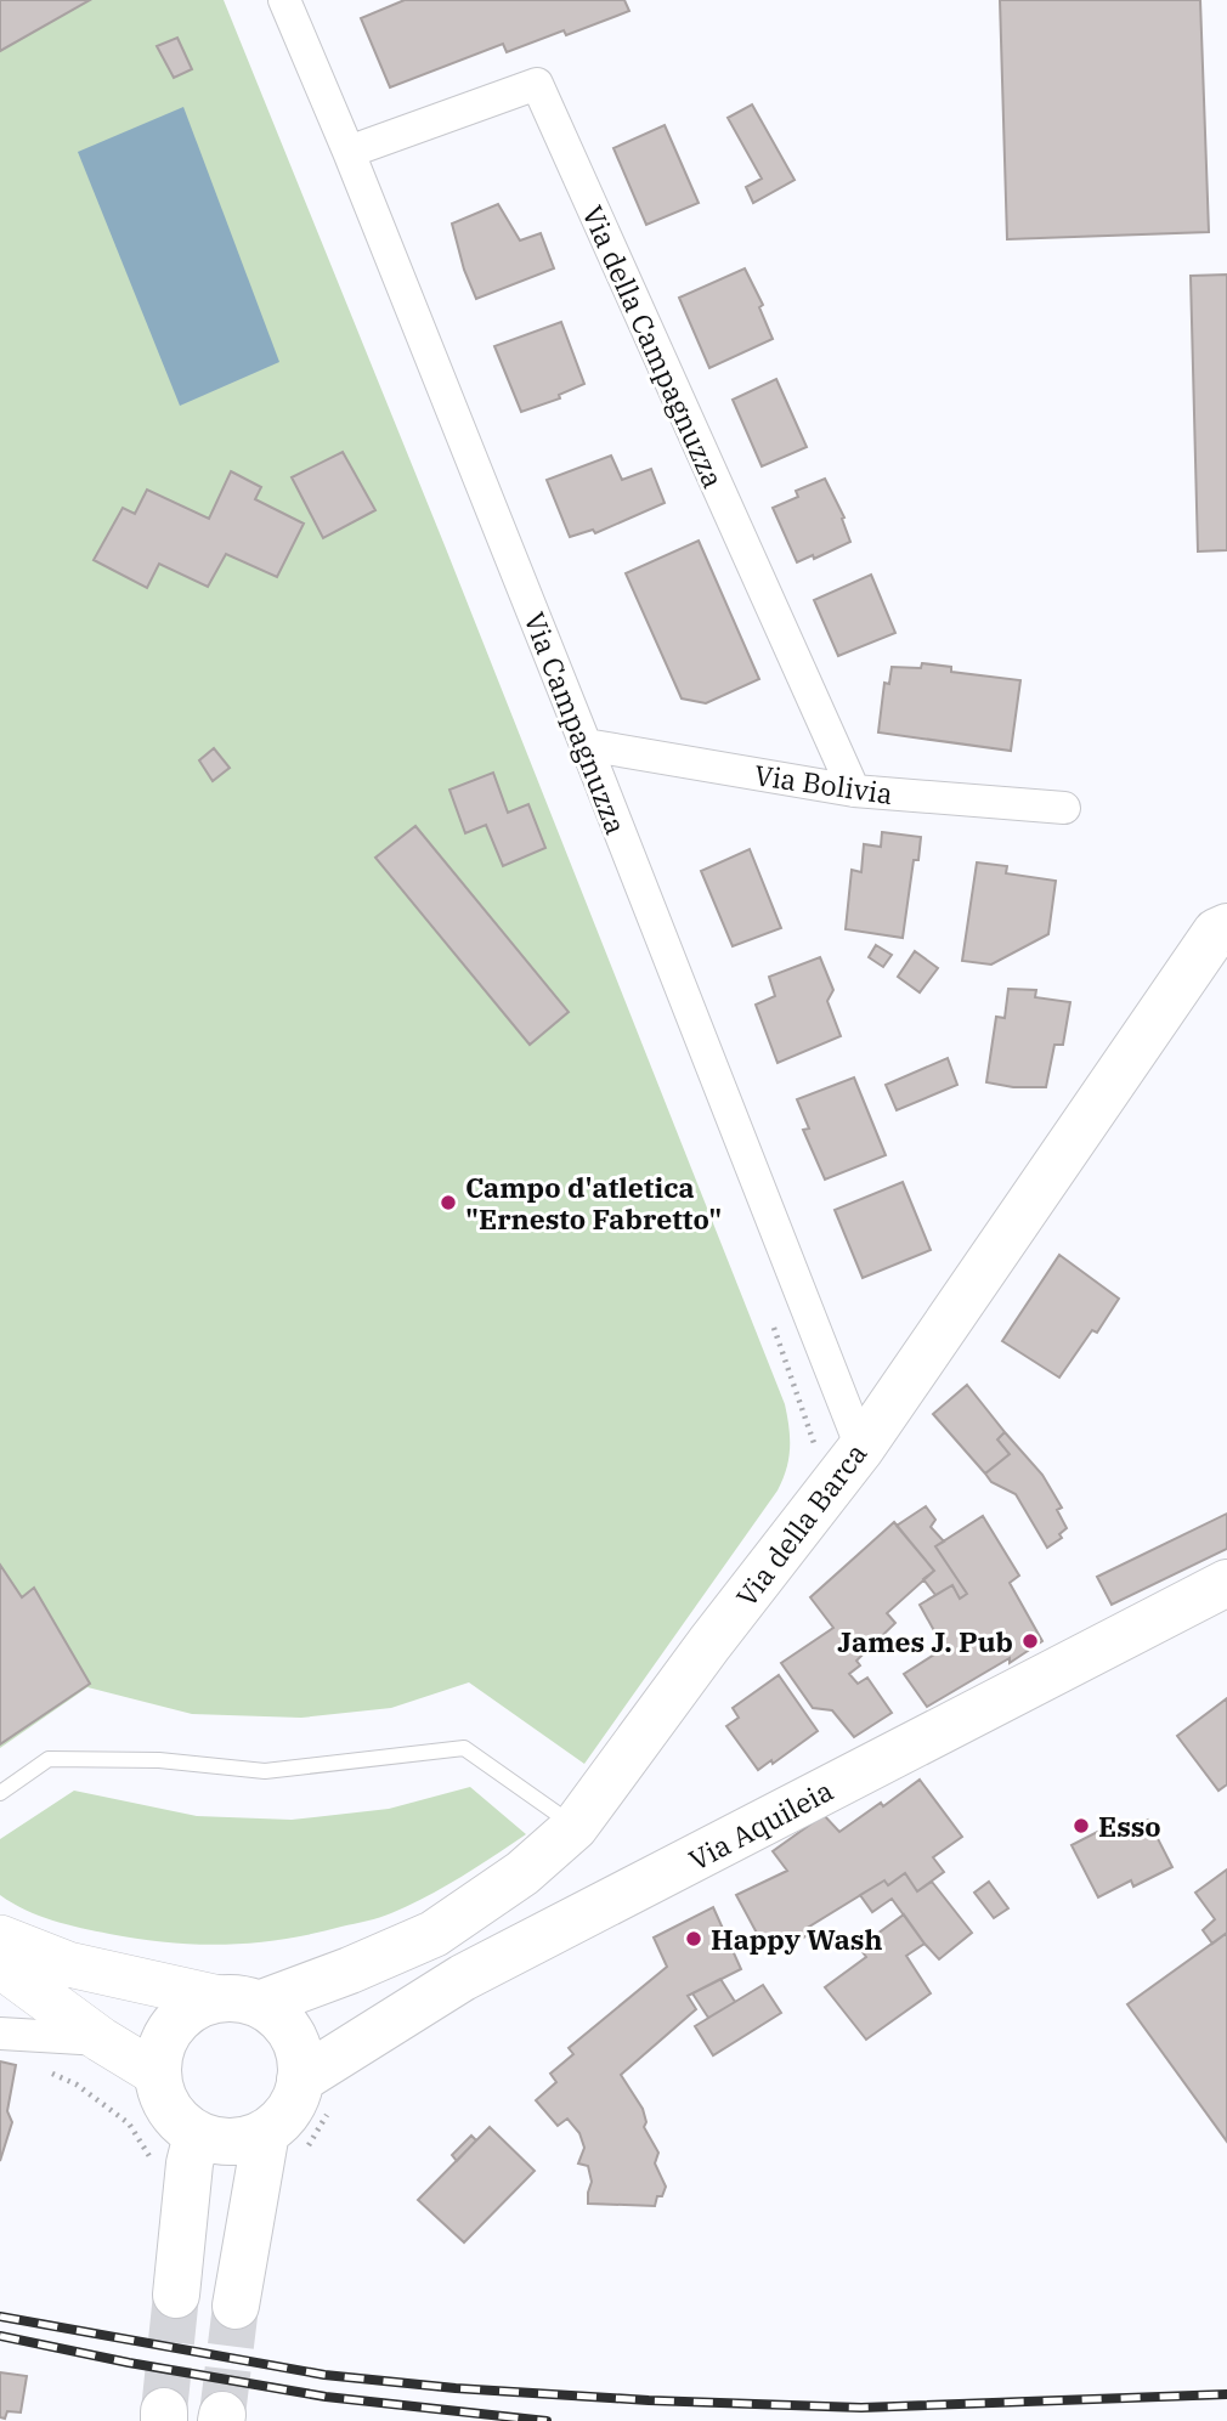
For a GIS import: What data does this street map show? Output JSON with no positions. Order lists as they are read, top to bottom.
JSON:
{
  "streets": {
    "main road": ["Via della Barca", "Via Aquileia"],
    "street": ["Via della Campagnuzza", "Via Campagnuzza", "Via Bolivia"]
  },
  "crossings": [
    ["Via della Campagnuzza", "Via Campagnuzza"],
    ["Via della Campagnuzza", "Via Bolivia"],
    ["Via Campagnuzza", "Via Bolivia"],
    ["Via Campagnuzza", "Via della Barca"],
    ["Via della Barca", "Via Aquileia"]
  ],
  "places": [
    "Campo d'atletica \"Ernesto Fabretto\"",
    "James J. Pub",
    "Esso",
    "Happy Wash"
  ]
}
